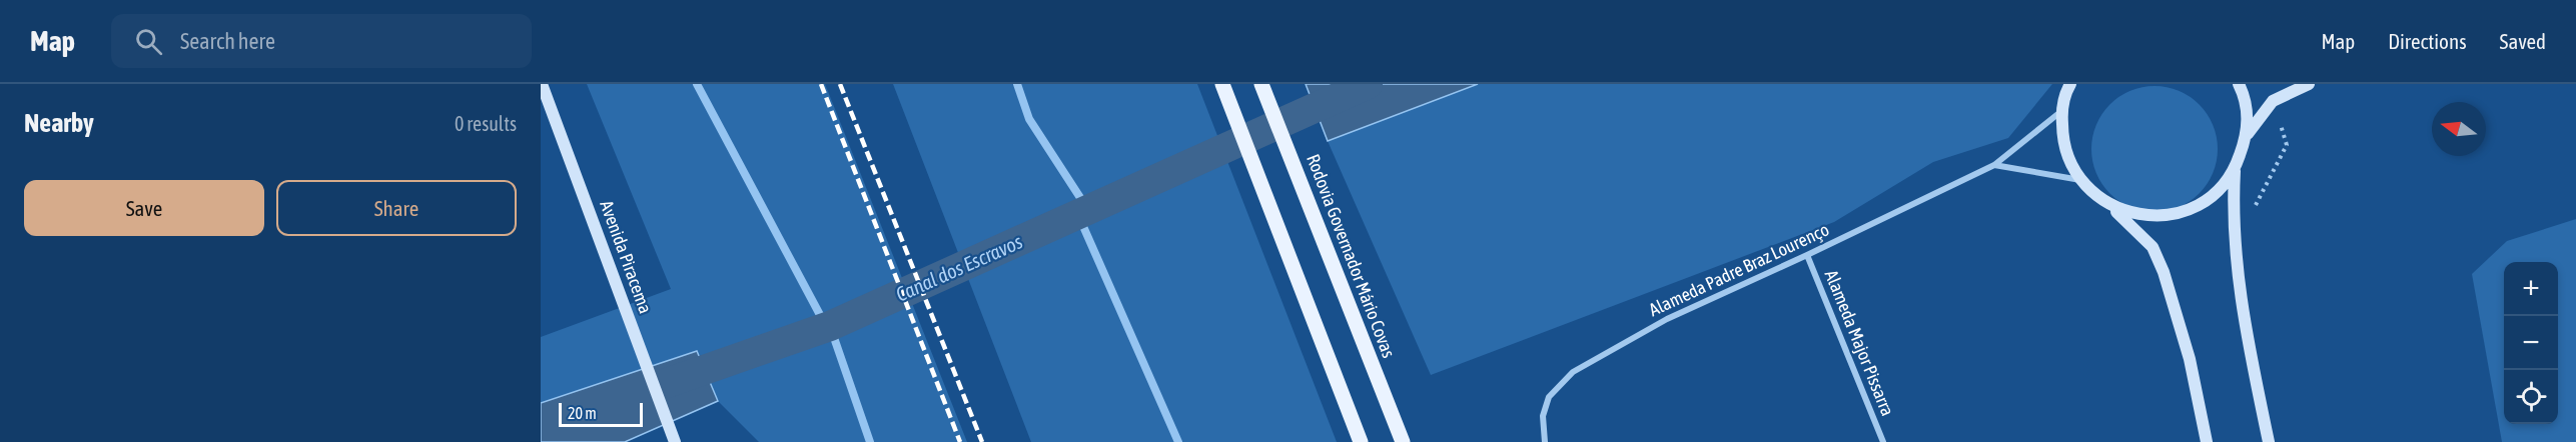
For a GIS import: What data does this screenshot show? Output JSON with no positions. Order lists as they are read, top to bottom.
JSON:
{
  "streets": {
    "main road": ["Rodovia Governador Mário Covas"],
    "street": ["Avenida Piracema", "Alameda Padre Braz Lourenço", "Alameda Major Pissarra"]
  },
  "crossings": [
    ["Alameda Padre Braz Lourenço", "Alameda Major Pissarra"]
  ],
  "water": ["Canal dos Escravos"],
  "scale_bar": "20 m",
  "north": "left",
  "page": {
    "header": "Map",
    "search": "Search here",
    "nav": ["Map", "Directions", "Saved"],
    "heading": ["Nearby", "0 results"],
    "buttons": ["Save", "Share"],
    "map_buttons": ["+", "−"],
    "scale": "20 m"
  }
}
